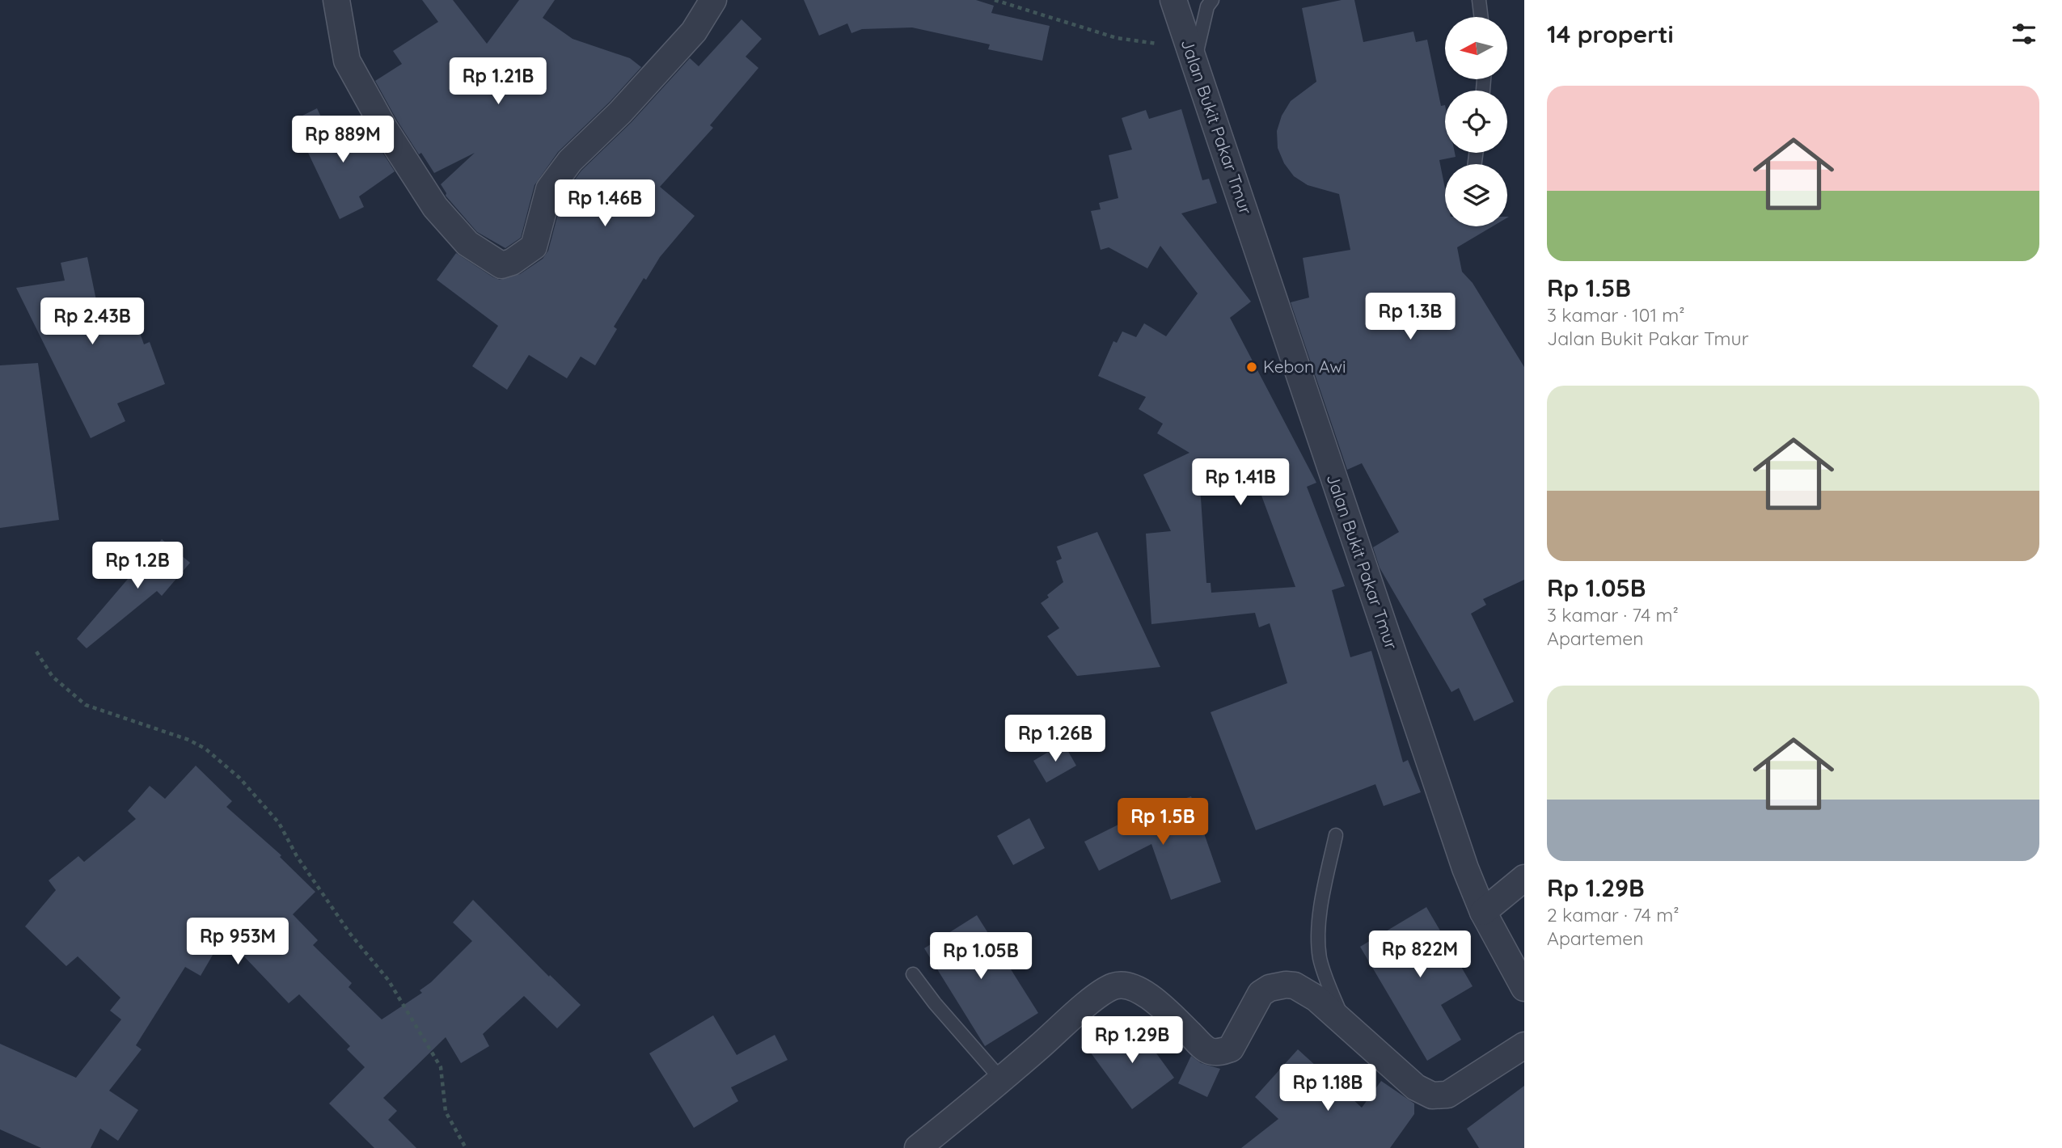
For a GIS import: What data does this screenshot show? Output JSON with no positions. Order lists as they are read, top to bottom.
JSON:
{
  "streets": {
    "street": ["Jalan Bukit Pakar Tmur"]
  },
  "places": ["Kebon Awi"],
  "north": "left",
  "page": {
    "heading": "14 properti",
    "price": [
      "Rp 1.21B",
      "Rp 889M",
      "Rp 1.46B",
      "Rp 1.3B",
      "Rp 2.43B",
      "Rp 1.41B",
      "Rp 1.2B",
      "Rp 1.26B",
      "Rp 1.5B",
      "Rp 953M",
      "Rp 822M",
      "Rp 1.05B",
      "Rp 1.29B",
      "Rp 1.18B"
    ],
    "list": [
      {
        "name": "Rp 1.5B",
        "note": "3 kamar · 101 m² · Jalan Bukit Pakar Tmur"
      },
      {
        "name": "Rp 1.05B",
        "note": "3 kamar · 74 m² · Apartemen"
      },
      {
        "name": "Rp 1.29B",
        "note": "2 kamar · 74 m² · Apartemen"
      }
    ]
  }
}
